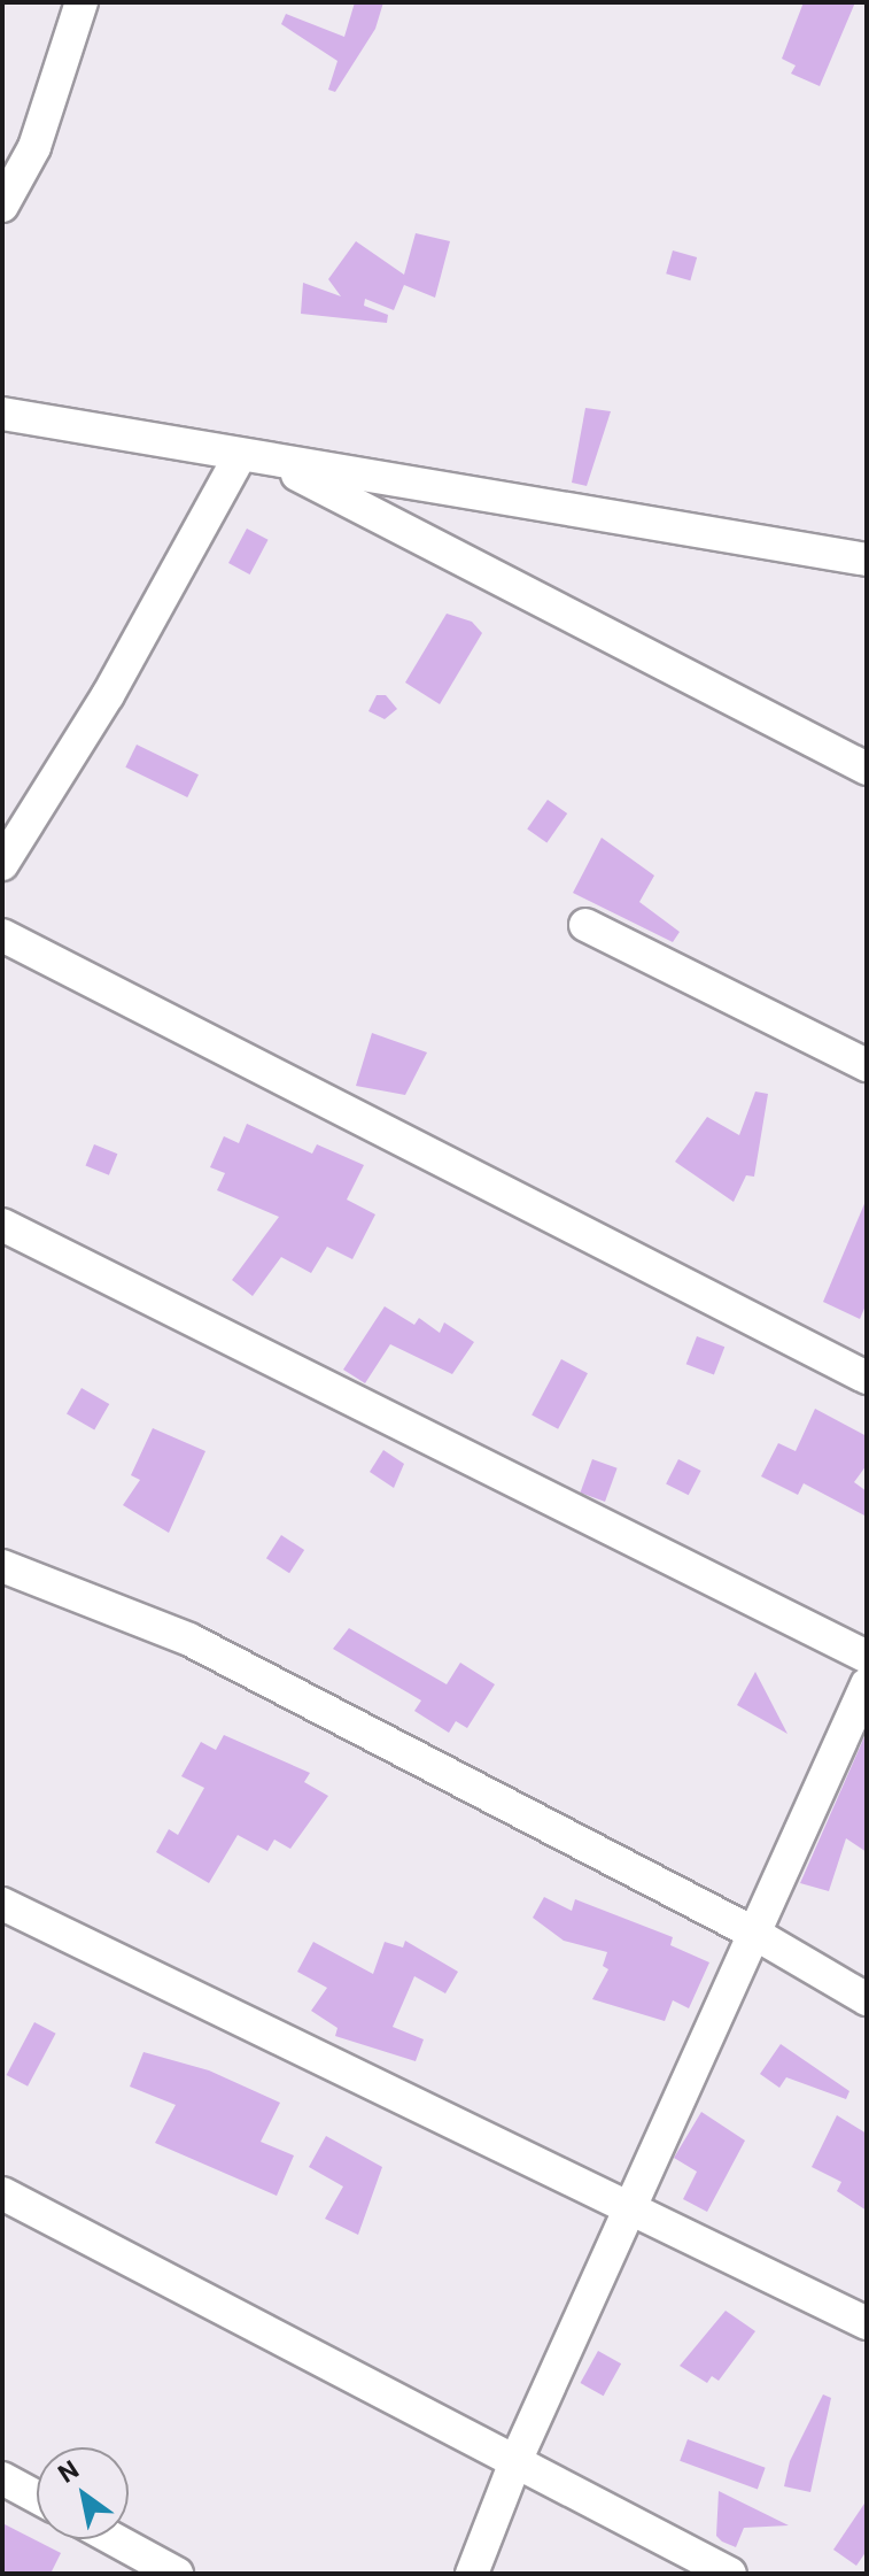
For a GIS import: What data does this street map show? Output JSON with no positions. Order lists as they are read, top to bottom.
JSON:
{
  "north": "top left"
}
